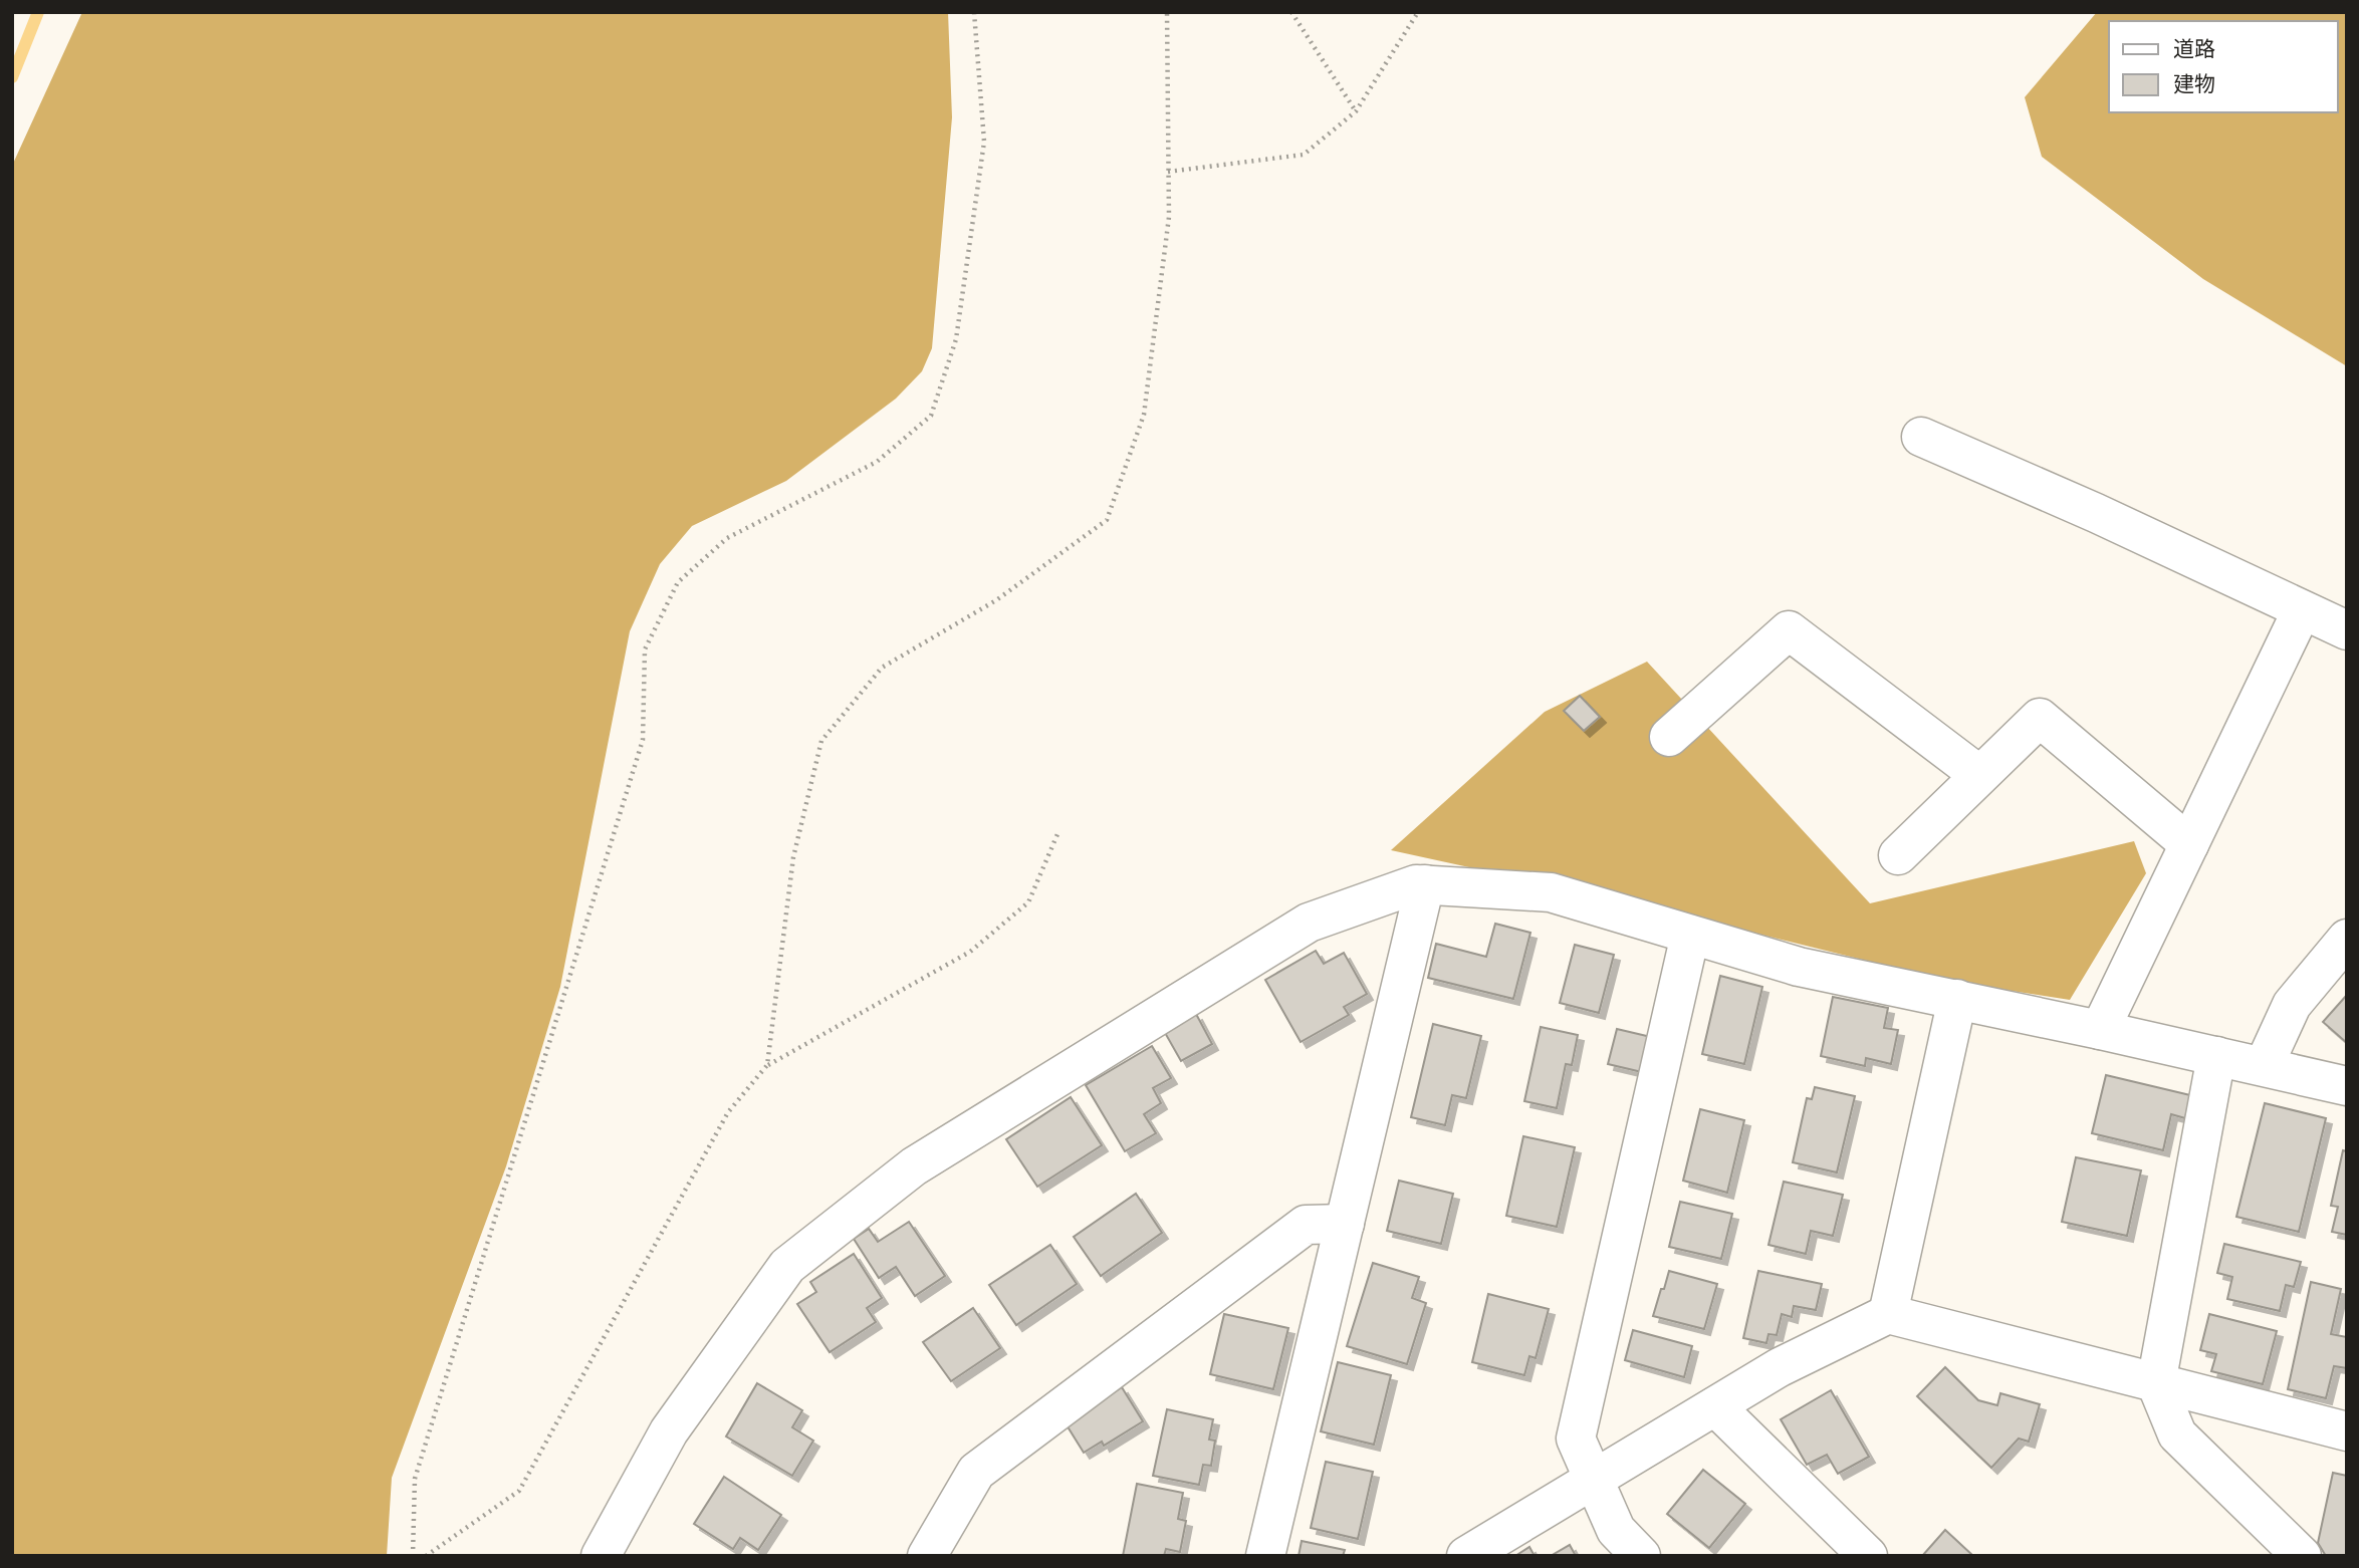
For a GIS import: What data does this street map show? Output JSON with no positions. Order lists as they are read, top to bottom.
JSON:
{
  "legend": ["道路", "建物"]
}
